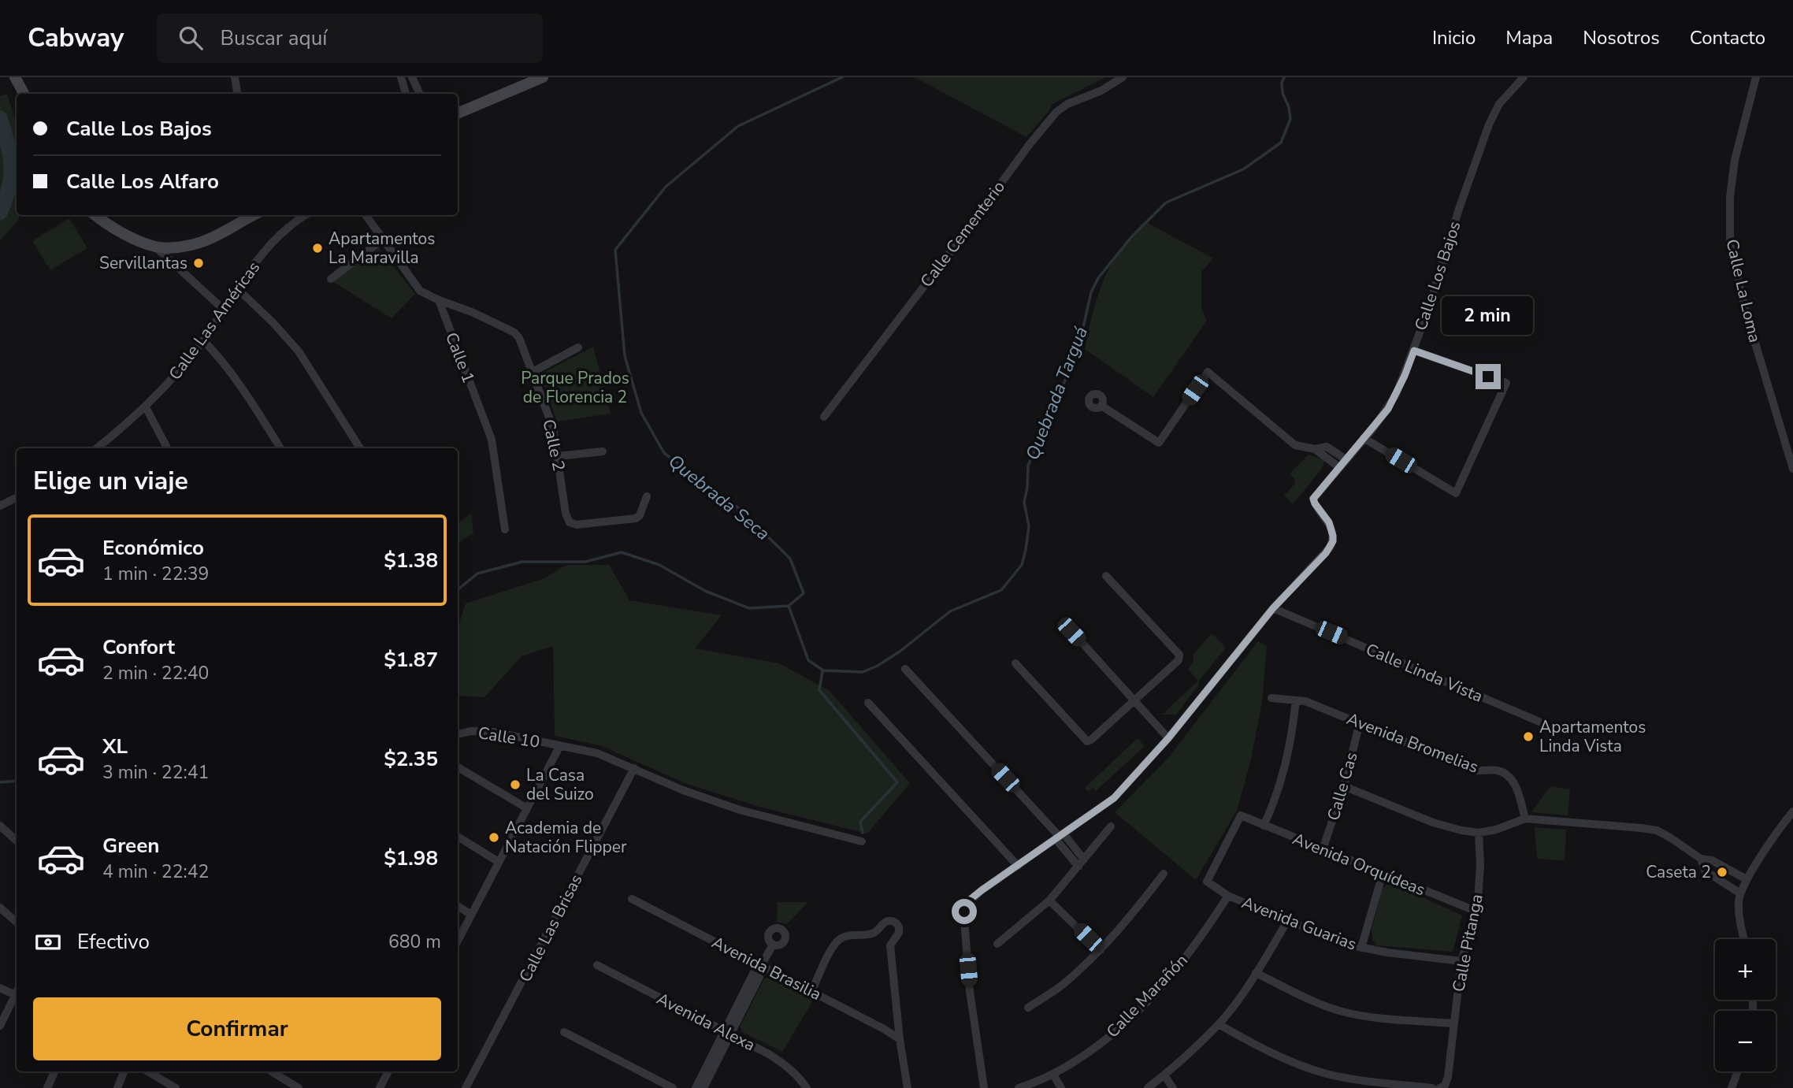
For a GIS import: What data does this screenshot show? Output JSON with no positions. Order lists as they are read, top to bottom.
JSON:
{
  "streets": {
    "street": [
      "Calle Cementerio",
      "Calle Los Bajos",
      "Calle La Loma",
      "Calle Las Américas",
      "Calle 1",
      "Calle 2",
      "Calle Linda Vista",
      "Calle 10",
      "Avenida Bromelias",
      "Calle Cas",
      "Avenida Orquídeas",
      "Avenida Guarias",
      "Calle Las Brisas",
      "Calle Pitanga",
      "Avenida Brasilia",
      "Calle Marañón",
      "Avenida Alexa"
    ]
  },
  "crossings": [
    ["Calle Los Bajos", "Calle Linda Vista"],
    ["Calle 1", "Calle 2"],
    ["Avenida Bromelias", "Calle Cas"],
    ["Calle Cas", "Avenida Orquídeas"],
    ["Avenida Orquídeas", "Avenida Guarias"],
    ["Avenida Orquídeas", "Calle Pitanga"],
    ["Avenida Guarias", "Calle Pitanga"],
    ["Avenida Guarias", "Calle Marañón"]
  ],
  "water": ["Quebrada Targuá", "Quebrada Seca"],
  "parks": ["Parque Prados de Florencia 2"],
  "places": [
    "Apartamentos La Maravilla",
    "Servillantas",
    "Apartamentos Linda Vista",
    "La Casa del Suizo",
    "Academia de Natación Flipper",
    "Caseta 2"
  ],
  "page": {
    "header": "Cabway",
    "search": "Buscar aquí",
    "nav": [
      "Inicio",
      "Mapa",
      "Nosotros",
      "Contacto"
    ],
    "banner": ["Calle Los Bajos", "Calle Los Alfaro"],
    "bubble": "2 min",
    "heading": "Elige un viaje",
    "list": [
      {
        "name": "Económico",
        "note": "1 min · 22:39",
        "value": "$1.38"
      },
      {
        "name": "Confort",
        "note": "2 min · 22:40",
        "value": "$1.87"
      },
      {
        "name": "XL",
        "note": "3 min · 22:41",
        "value": "$2.35"
      },
      {
        "name": "Green",
        "note": "4 min · 22:42",
        "value": "$1.98"
      }
    ],
    "pay": ["Efectivo", "680 m"],
    "map_buttons": ["+", "−"],
    "buttons": "Confirmar"
  }
}
